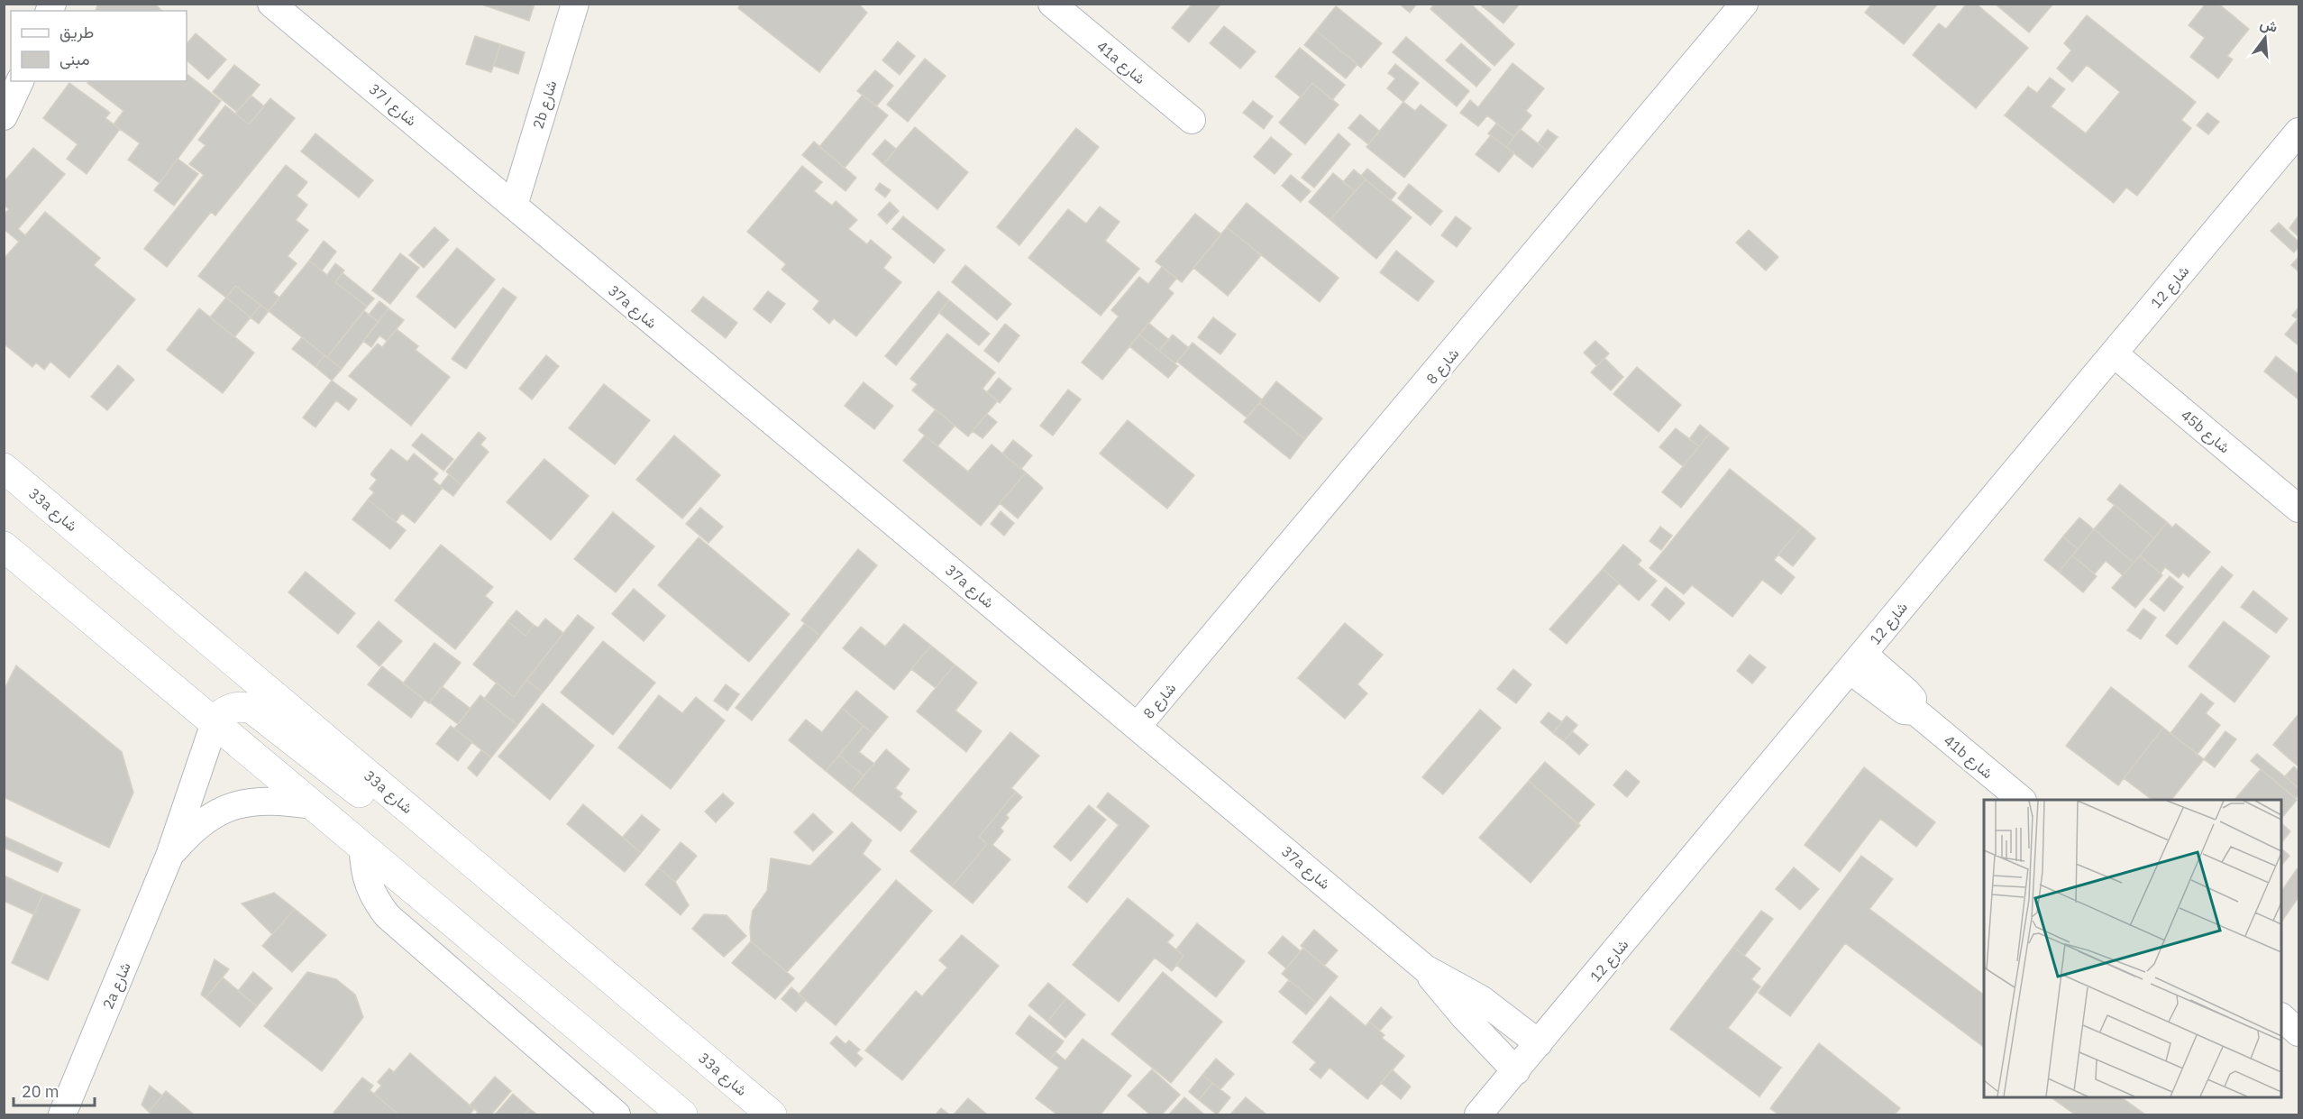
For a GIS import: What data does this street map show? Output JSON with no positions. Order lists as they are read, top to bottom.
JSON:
{
  "streets": {
    "street": [
      "41a شارع",
      "شارع ا 37",
      "2b شارع",
      "شارع 12",
      "37a شارع",
      "شارع 8",
      "45b شارع",
      "33a شارع",
      "41b شارع",
      "2a شارع"
    ]
  },
  "crossings": [
    ["شارع ا 37", "2b شارع"],
    ["شارع ا 37", "37a شارع"],
    ["2b شارع", "37a شارع"],
    ["شارع 12", "37a شارع"],
    ["شارع 12", "45b شارع"],
    ["شارع 12", "41b شارع"],
    ["37a شارع", "شارع 8"]
  ],
  "legend": ["طريق", "مبنى"],
  "scale_bar": "20 m",
  "north": "top"
}
